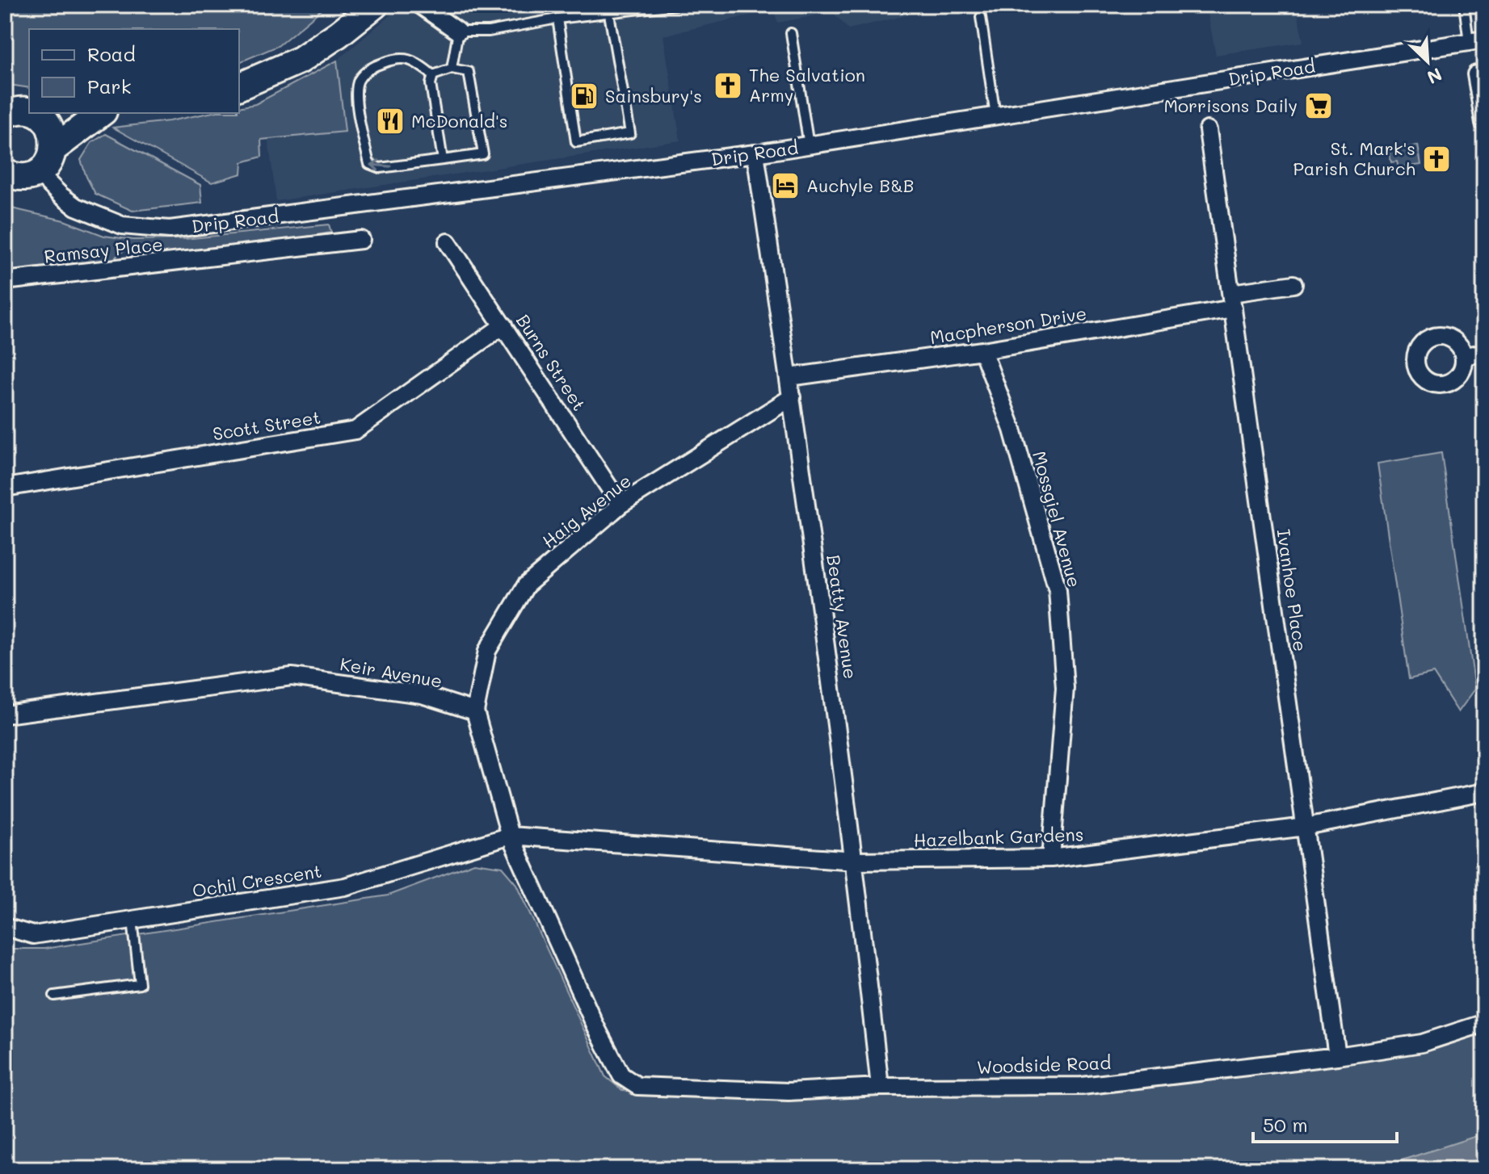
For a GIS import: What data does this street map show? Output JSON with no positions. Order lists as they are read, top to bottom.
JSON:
{
  "streets": {
    "street": [
      "Drip Road",
      "Ramsay Place",
      "Macpherson Drive",
      "Burns Street",
      "Scott Street",
      "Haig Avenue",
      "Mossgiel Avenue",
      "Ivanhoe Place",
      "Beatty Avenue",
      "Keir Avenue",
      "Hazelbank Gardens",
      "Ochil Crescent",
      "Woodside Road"
    ]
  },
  "crossings": [
    ["Drip Road", "Beatty Avenue"],
    ["Macpherson Drive", "Mossgiel Avenue"],
    ["Macpherson Drive", "Ivanhoe Place"],
    ["Macpherson Drive", "Beatty Avenue"],
    ["Burns Street", "Scott Street"],
    ["Burns Street", "Haig Avenue"],
    ["Haig Avenue", "Beatty Avenue"],
    ["Haig Avenue", "Keir Avenue"],
    ["Mossgiel Avenue", "Hazelbank Gardens"],
    ["Ivanhoe Place", "Hazelbank Gardens"],
    ["Ivanhoe Place", "Woodside Road"],
    ["Beatty Avenue", "Hazelbank Gardens"],
    ["Beatty Avenue", "Woodside Road"],
    ["Hazelbank Gardens", "Ochil Crescent"],
    ["Hazelbank Gardens", "Woodside Road"],
    ["Ochil Crescent", "Woodside Road"]
  ],
  "places": {
    "church": ["The Salvation Army", "St. Mark's Parish Church"],
    "fuel station": ["Sainsbury's"],
    "supermarket": ["Morrisons Daily"],
    "restaurant": ["McDonald's"],
    "hotel": ["Auchyle B&B"]
  },
  "legend": ["Road", "Park"],
  "scale_bar": "50 m",
  "north": "bottom right"
}
